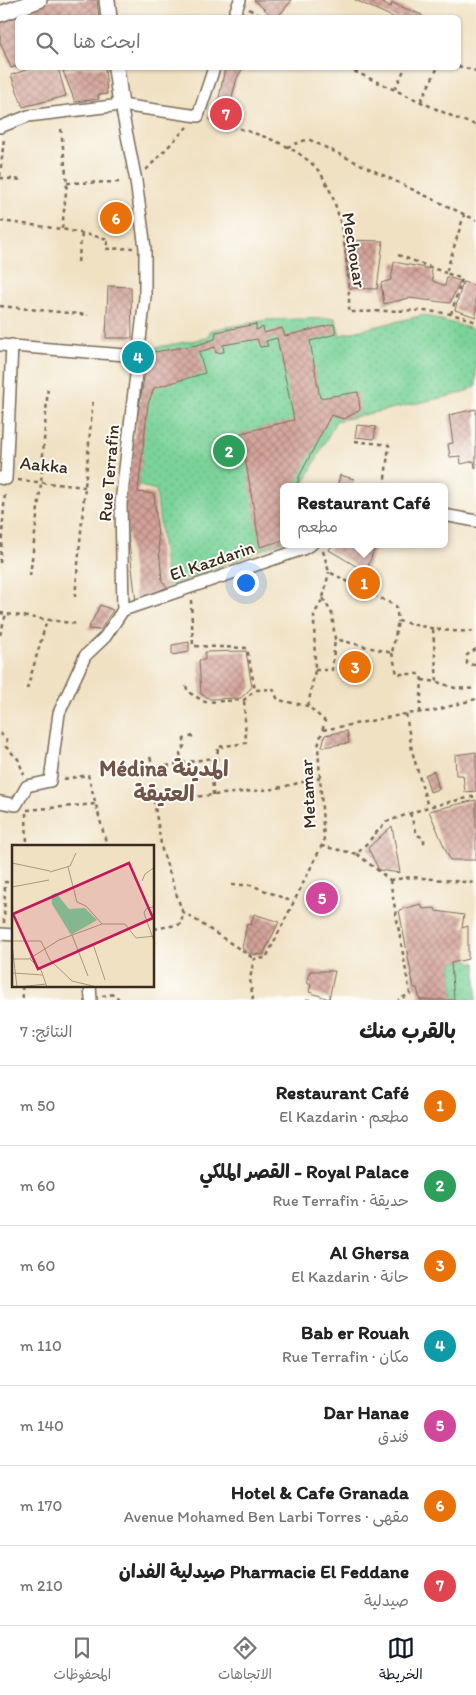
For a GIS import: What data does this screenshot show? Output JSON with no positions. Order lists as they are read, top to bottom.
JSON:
{
  "streets": {
    "street": ["Rue Terrafin", "El Kazdarin"],
    "path": ["Mechouar", "Aakka", "Metamar"]
  },
  "crossings": [
    ["Rue Terrafin", "El Kazdarin"]
  ],
  "districts": ["Médina المدينة العتيقة"],
  "page": {
    "search": "ابحث هنا",
    "pins": [
      "7",
      "6",
      "4",
      "2",
      "1",
      "3",
      "5"
    ],
    "popup": ["Restaurant Café", "مطعم"],
    "heading": ["بالقرب منك", "النتائج: 7"],
    "list": [
      {
        "mark": "1",
        "name": "Restaurant Café",
        "note": "مطعم · El Kazdarin",
        "value": "50 m"
      },
      {
        "mark": "2",
        "name": "Royal Palace - القصر الملكي",
        "note": "حديقة · Rue Terrafin",
        "value": "60 m"
      },
      {
        "mark": "3",
        "name": "Al Ghersa",
        "note": "حانة · El Kazdarin",
        "value": "60 m"
      },
      {
        "mark": "4",
        "name": "Bab er Rouah",
        "note": "مكان · Rue Terrafin",
        "value": "110 m"
      },
      {
        "mark": "5",
        "name": "Dar Hanae",
        "note": "فندق",
        "value": "140 m"
      },
      {
        "mark": "6",
        "name": "Hotel & Cafe Granada",
        "note": "مقهى · Avenue Mohamed Ben Larbi Torres",
        "value": "170 m"
      },
      {
        "mark": "7",
        "name": "Pharmacie El Feddane صيدلية الفدان",
        "note": "صيدلية",
        "value": "210 m"
      }
    ],
    "nav": ["الخريطة", "الاتجاهات", "المحفوظات"]
  }
}
